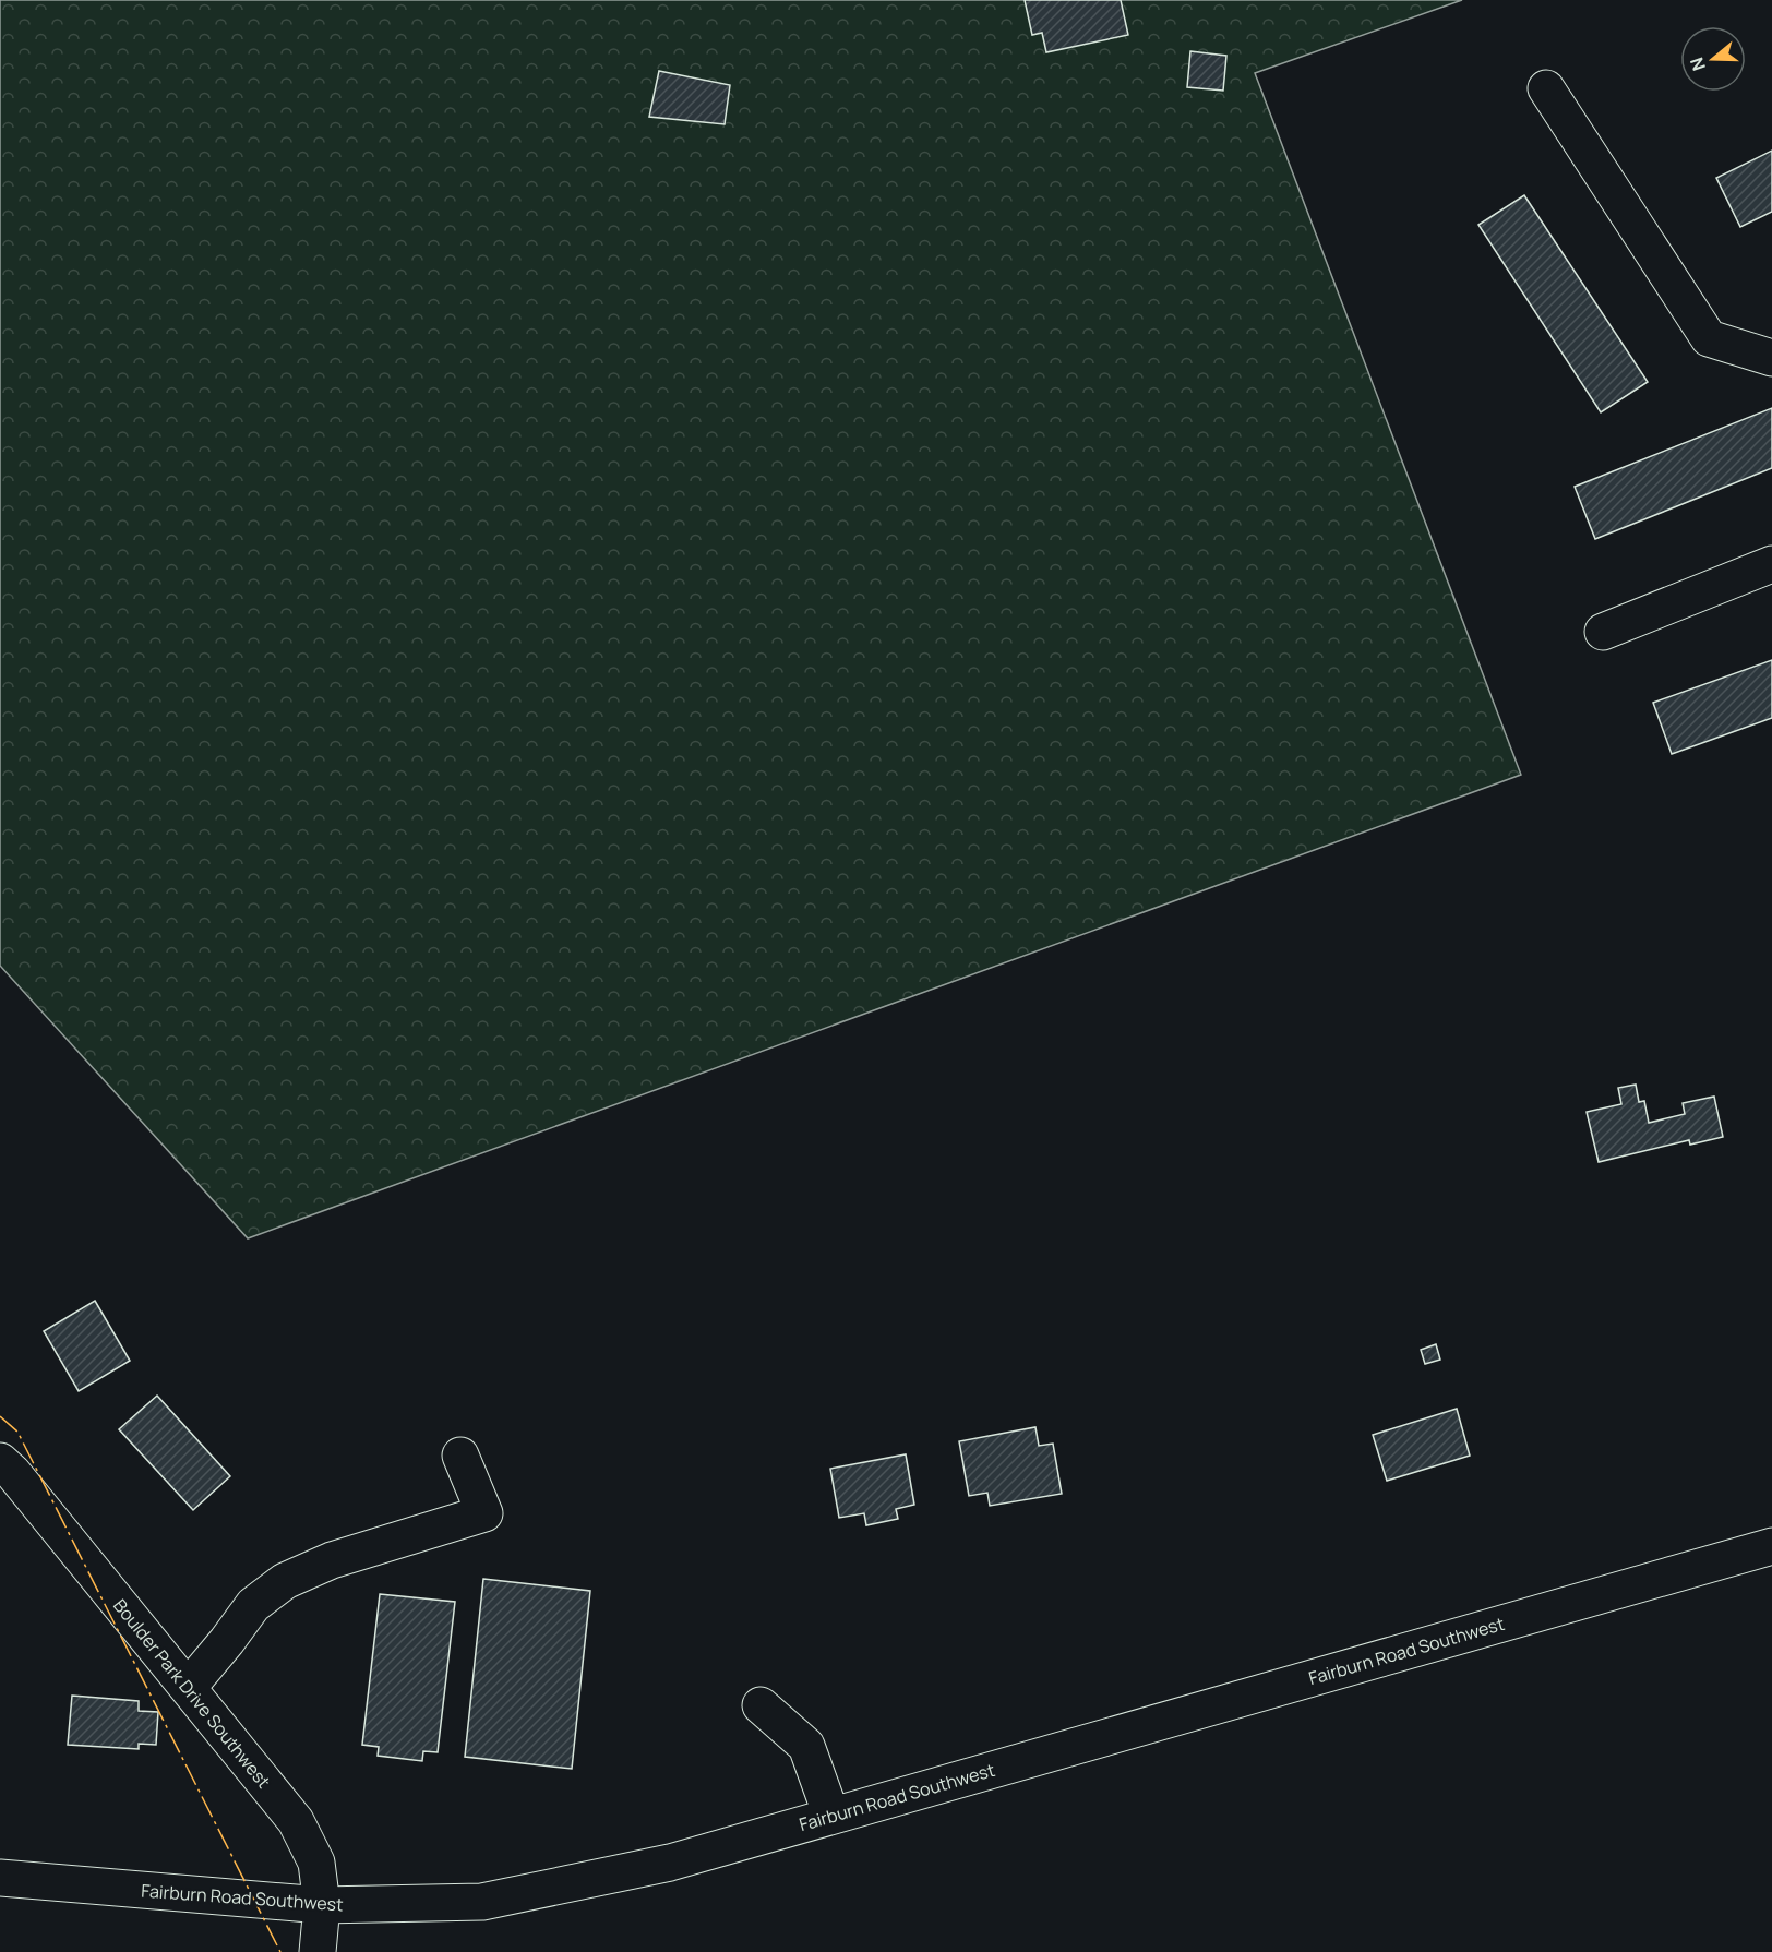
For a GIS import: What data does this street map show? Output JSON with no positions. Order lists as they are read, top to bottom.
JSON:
{
  "streets": {
    "street": ["Fairburn Road Southwest", "Boulder Park Drive Southwest"]
  },
  "crossings": [
    ["Fairburn Road Southwest", "Boulder Park Drive Southwest"]
  ],
  "north": "left"
}
